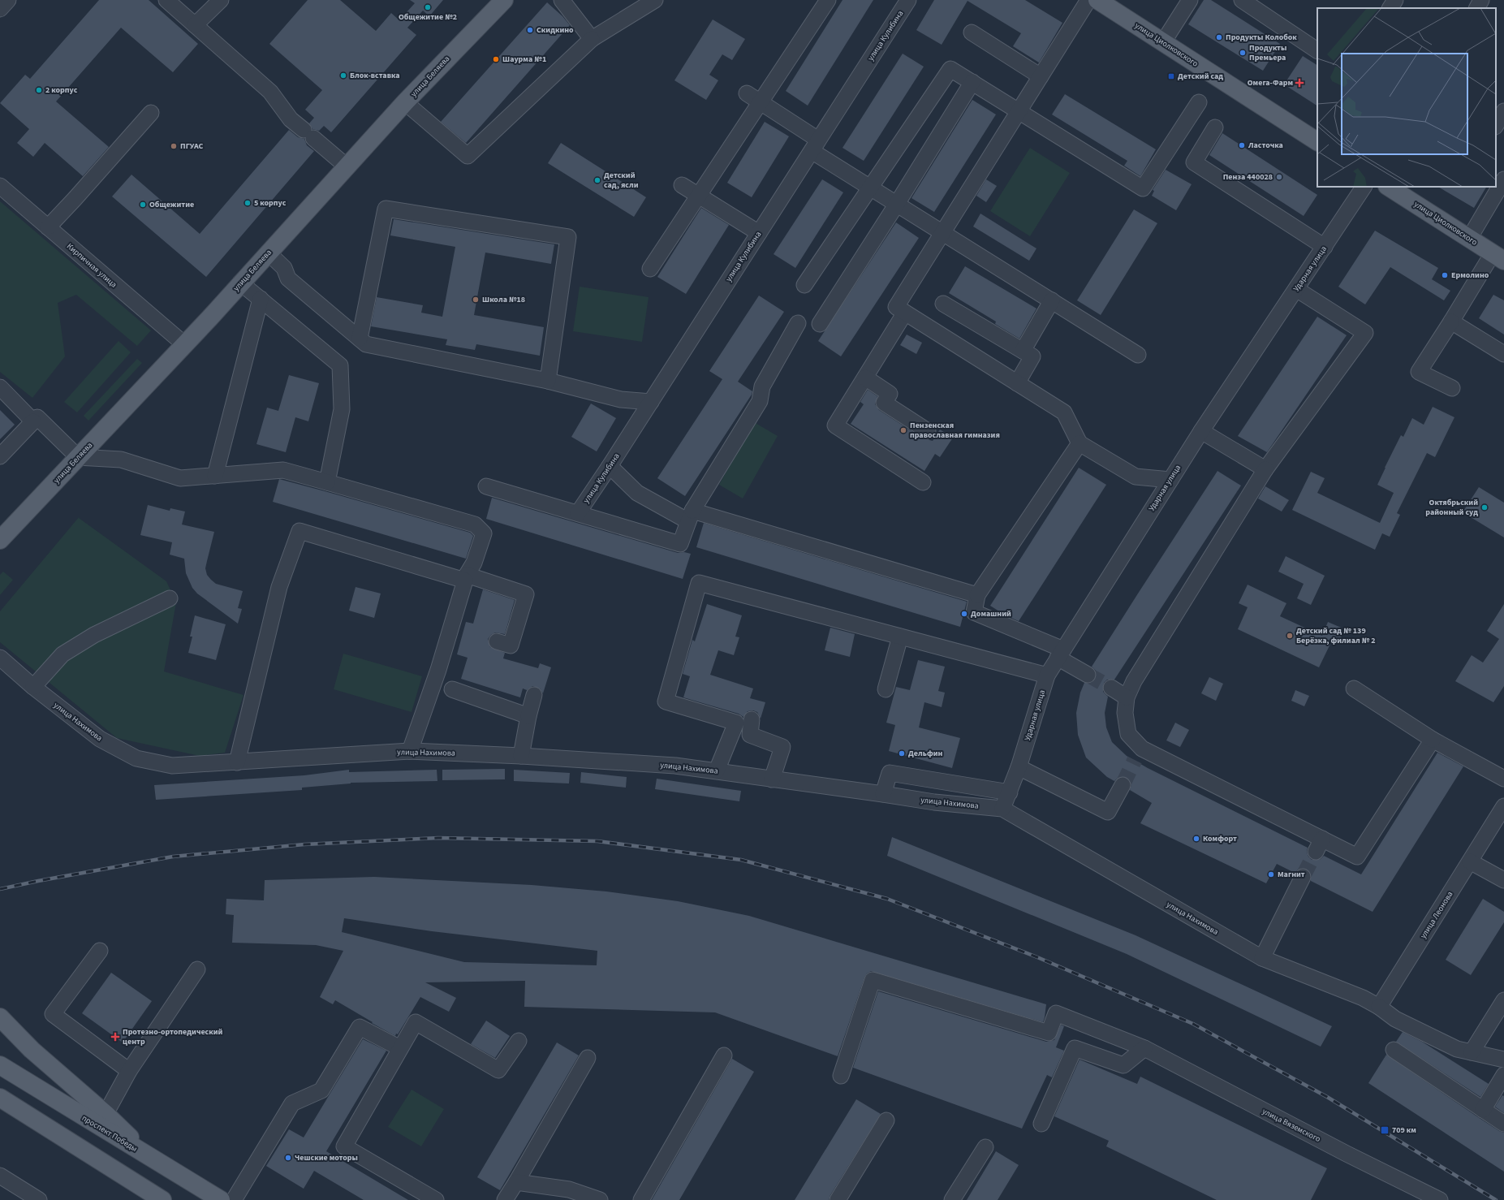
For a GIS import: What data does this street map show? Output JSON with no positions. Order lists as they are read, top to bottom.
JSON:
{
  "streets": {
    "main road": ["улица Циолковского", "улица Беляева", "проспект Победы"],
    "street": [
      "улица Кулибина",
      "Кирпичная улица",
      "Ударная улица",
      "улица Нахимова",
      "улица Леонова",
      "улица Вяземского"
    ]
  },
  "crossings": [
    ["улица Беляева", "Кирпичная улица"],
    ["Ударная улица", "улица Нахимова"],
    ["улица Нахимова", "улица Леонова"]
  ],
  "places": {
    "other": [
      "Общежитие №2",
      "Скидкино",
      "Продукты Колобок",
      "Продукты Премьера",
      "Шаурма №1",
      "Блок-вставка",
      "2 корпус",
      "Ласточка",
      "ПГУАС",
      "Пенза 440028",
      "Детский сад, ясли",
      "5 корпус",
      "Общежитие",
      "Ермолино",
      "Школа №18",
      "Пензенская православная гимназия",
      "Октябрьский районный суд",
      "Домашний",
      "Детский сад № 139 Берёзка, филиал № 2",
      "Дельфин",
      "Комфорт",
      "Магнит",
      "Чешские моторы"
    ],
    "transit": ["Детский сад", "709 км"],
    "health": ["Омега-Фарм", "Протезно-ортопедический центр"]
  }
}
